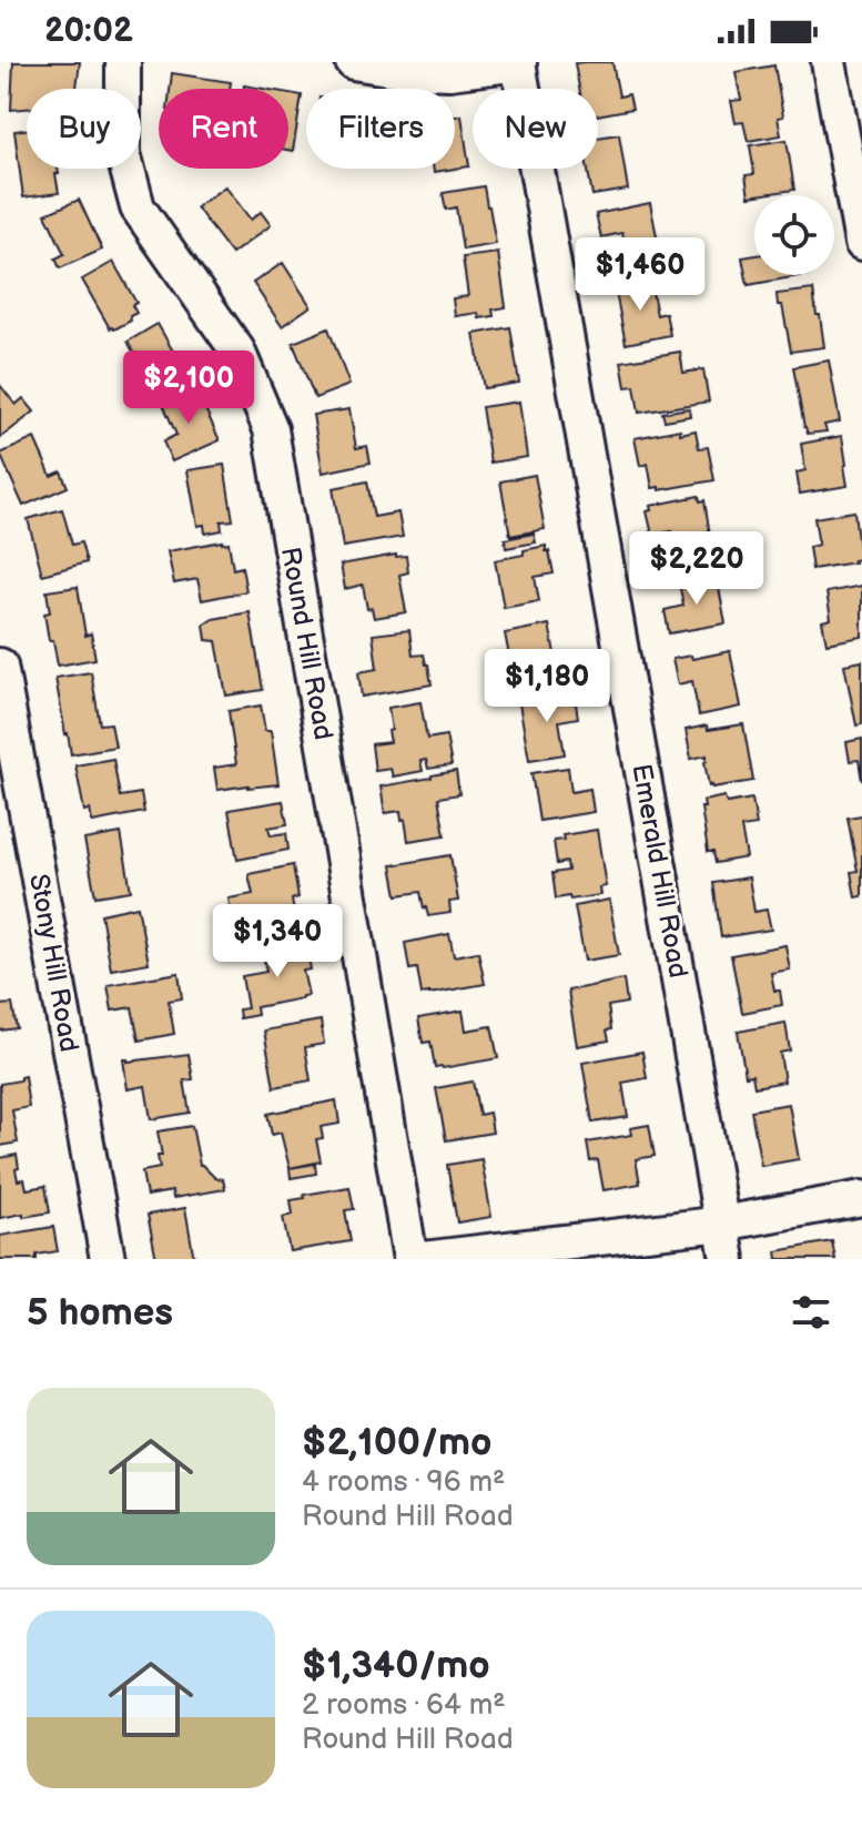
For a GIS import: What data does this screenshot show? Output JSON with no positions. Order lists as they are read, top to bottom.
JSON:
{
  "streets": {
    "street": ["Round Hill Road", "Emerald Hill Road", "Stony Hill Road"]
  },
  "page": {
    "status": "20:02",
    "chip": [
      "Buy",
      "Rent",
      "Filters",
      "New"
    ],
    "price": [
      "$1,460",
      "$2,100",
      "$2,220",
      "$1,180",
      "$1,340"
    ],
    "heading": "5 homes",
    "list": [
      {
        "name": "$2,100/mo",
        "note": "4 rooms · 96 m² · Round Hill Road"
      },
      {
        "name": "$1,340/mo",
        "note": "2 rooms · 64 m² · Round Hill Road"
      }
    ]
  }
}
